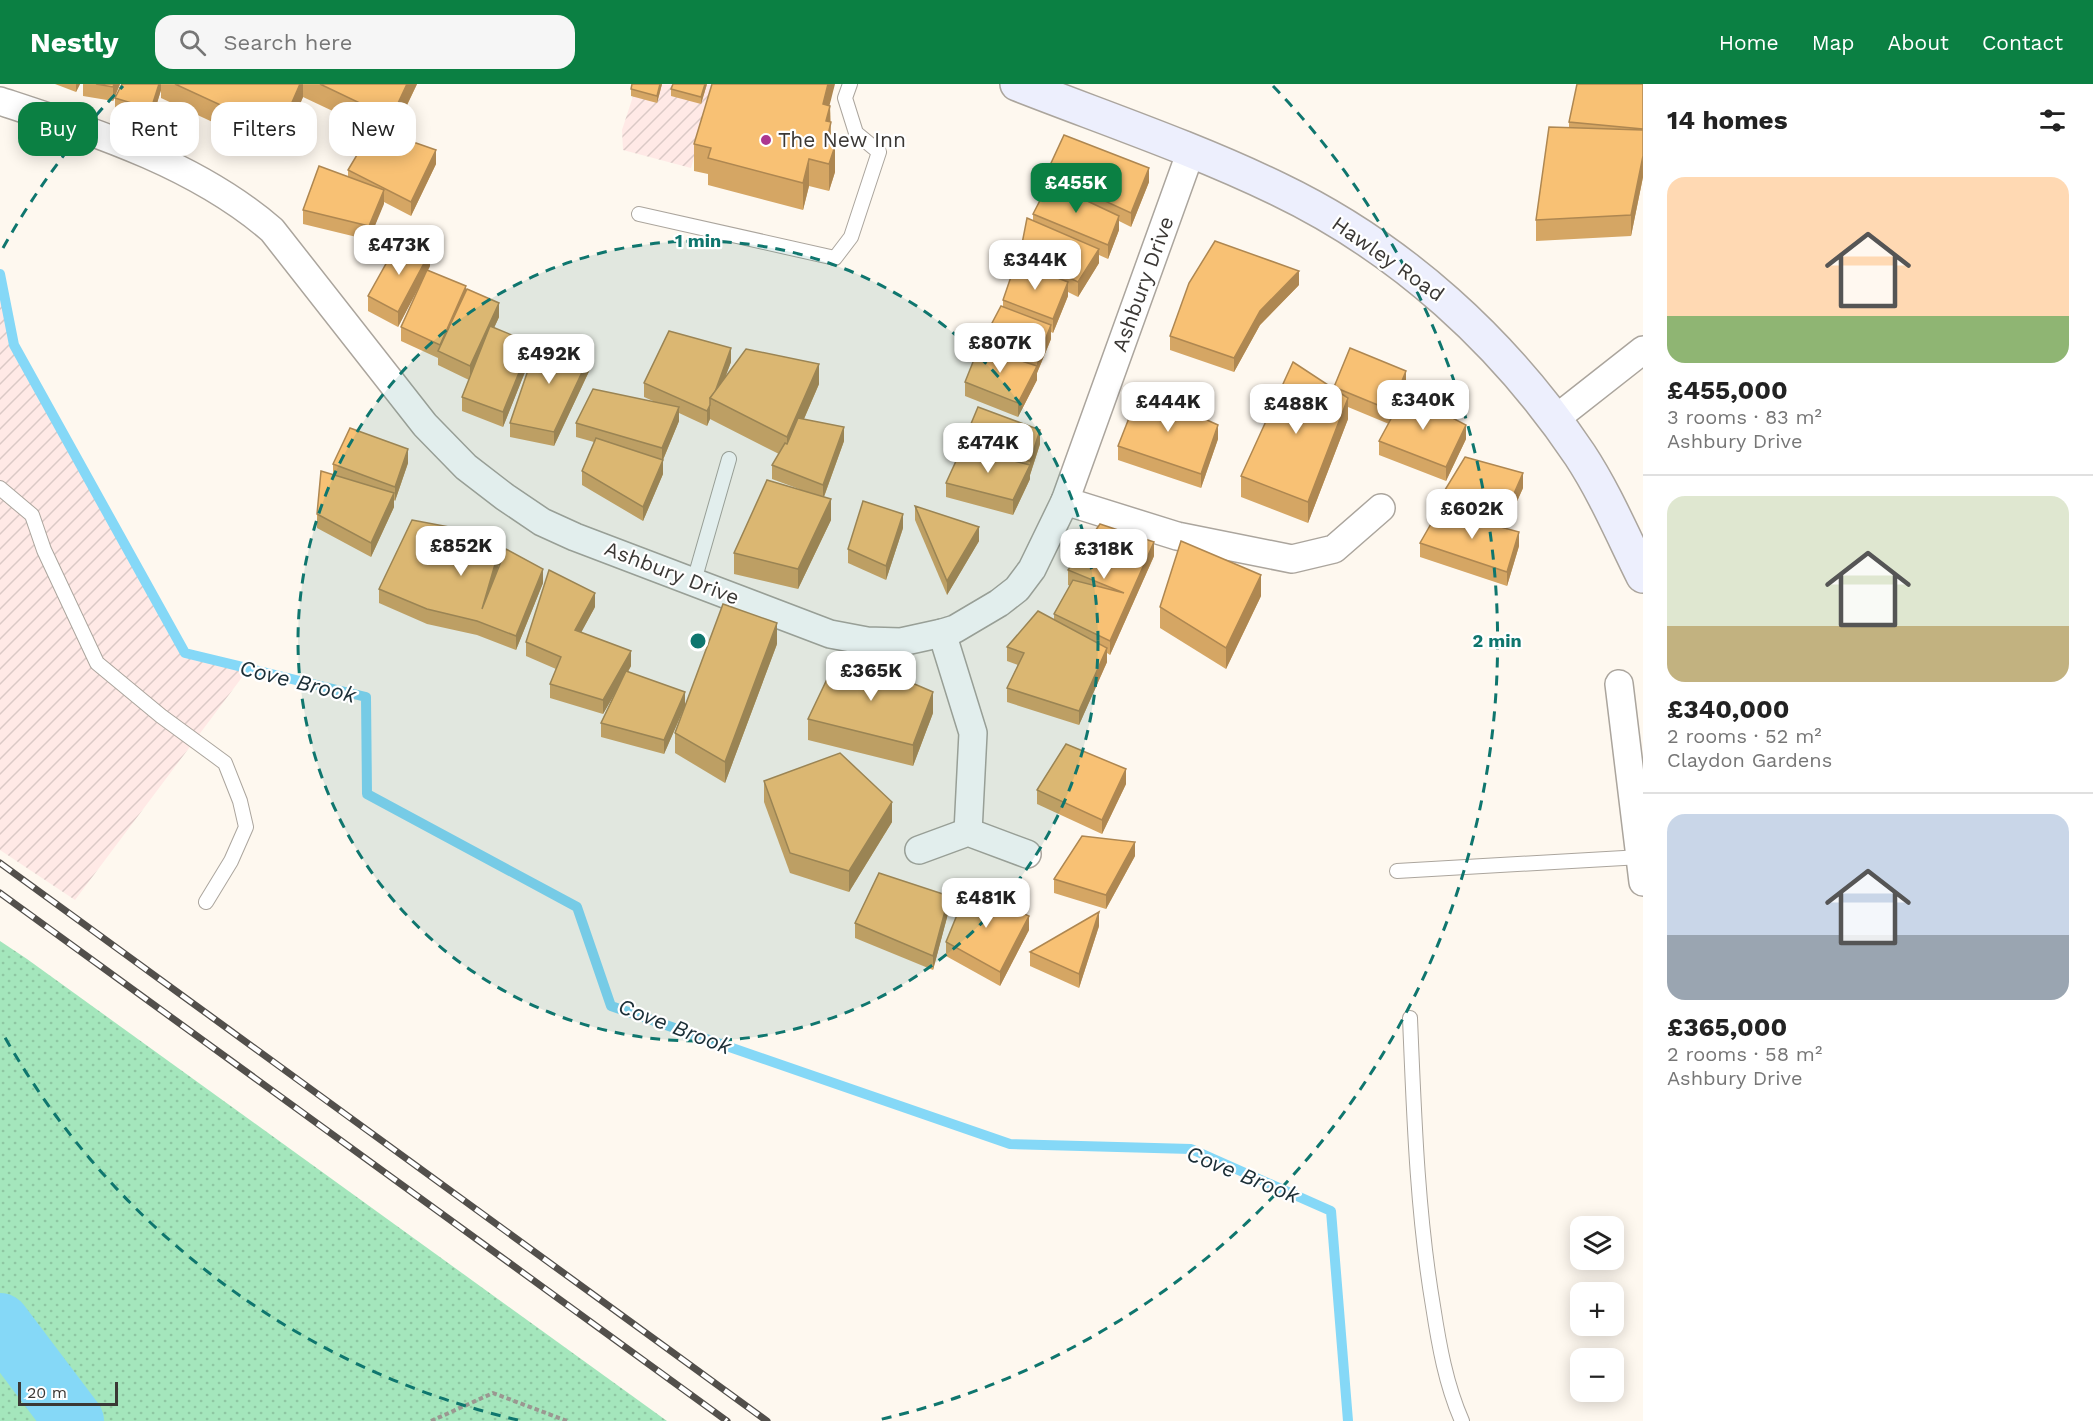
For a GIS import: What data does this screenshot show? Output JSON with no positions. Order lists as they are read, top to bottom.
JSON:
{
  "streets": {
    "main road": ["Hawley Road"],
    "street": ["Ashbury Drive"]
  },
  "crossings": [
    ["Hawley Road", "Ashbury Drive"]
  ],
  "water": ["Cove Brook"],
  "places": ["The New Inn"],
  "scale_bar": "20 m",
  "page": {
    "header": "Nestly",
    "search": "Search here",
    "nav": [
      "Home",
      "Map",
      "About",
      "Contact"
    ],
    "heading": "14 homes",
    "chip": [
      "Buy",
      "Rent",
      "Filters",
      "New"
    ],
    "list": [
      {
        "name": "£455,000",
        "note": "3 rooms · 83 m² · Ashbury Drive"
      },
      {
        "name": "£340,000",
        "note": "2 rooms · 52 m² · Claydon Gardens"
      },
      {
        "name": "£365,000",
        "note": "2 rooms · 58 m² · Ashbury Drive"
      }
    ],
    "price": [
      "£455K",
      "£473K",
      "£344K",
      "£807K",
      "£492K",
      "£340K",
      "£444K",
      "£488K",
      "£474K",
      "£602K",
      "£852K",
      "£318K",
      "£365K",
      "£481K"
    ],
    "map_buttons": ["+", "−"],
    "scale": "20 m"
  },
  "rings": ["1 min", "2 min"]
}
